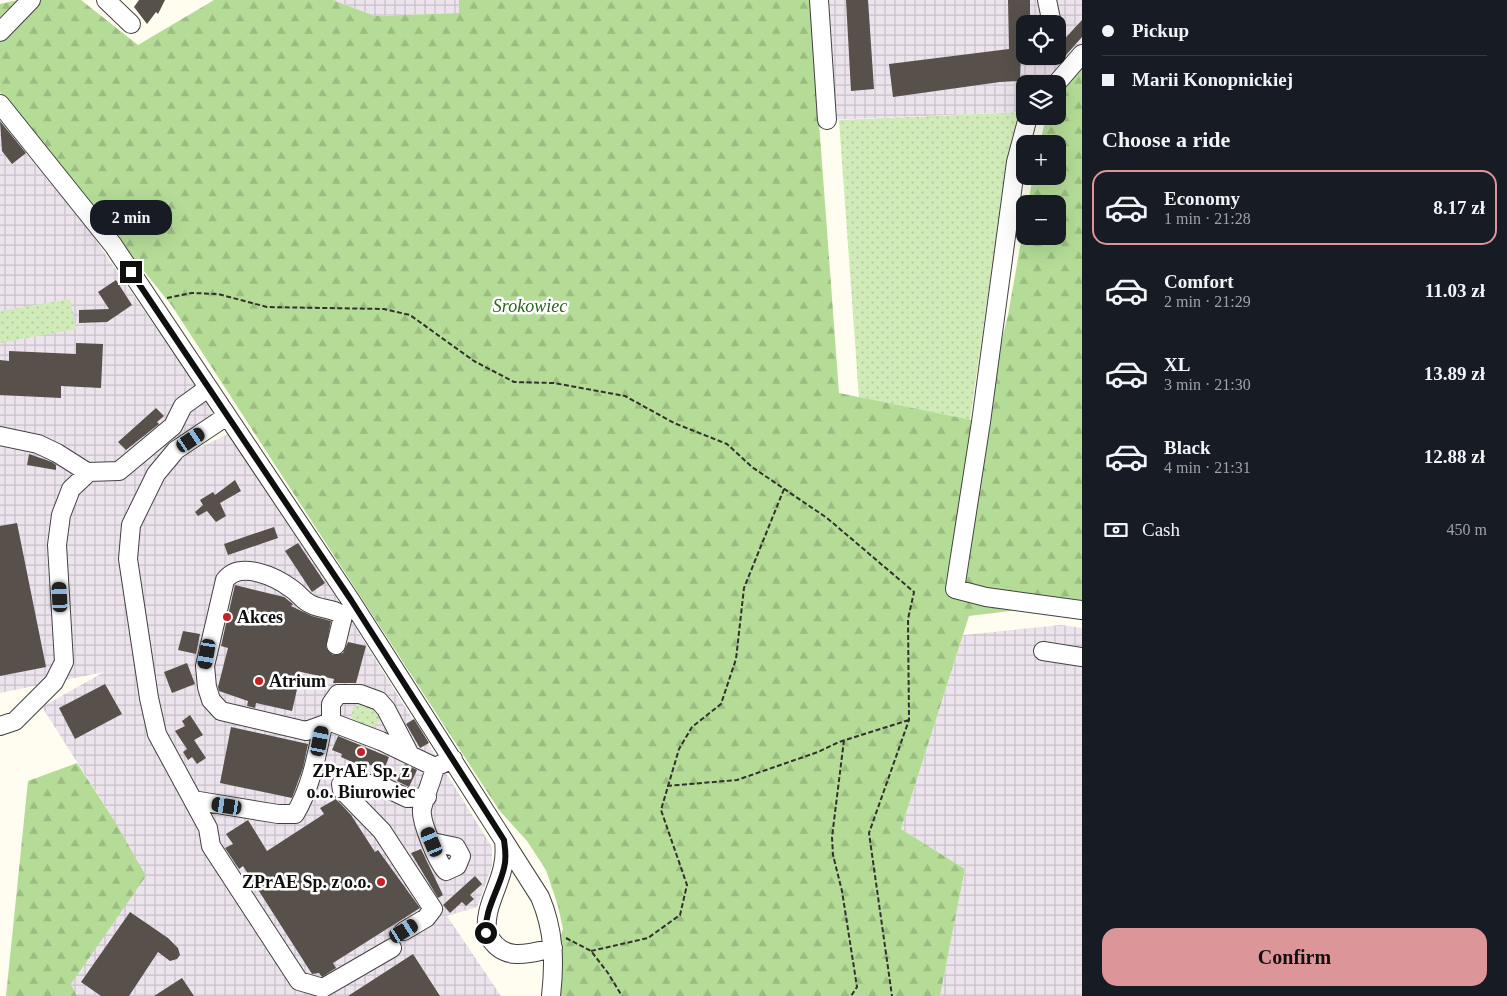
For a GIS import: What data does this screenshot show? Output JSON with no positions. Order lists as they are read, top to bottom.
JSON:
{
  "parks": ["Srokowiec"],
  "places": [
    "Akces",
    "Atrium",
    "ZPrAE Sp. z o.o. Biurowiec",
    "ZPrAE Sp. z o.o."
  ],
  "page": {
    "banner": ["Pickup", "Marii Konopnickiej"],
    "map_buttons": ["+", "−"],
    "heading": "Choose a ride",
    "list": [
      {
        "name": "Economy",
        "note": "1 min · 21:28",
        "value": "8.17 zł"
      },
      {
        "name": "Comfort",
        "note": "2 min · 21:29",
        "value": "11.03 zł"
      },
      {
        "name": "XL",
        "note": "3 min · 21:30",
        "value": "13.89 zł"
      },
      {
        "name": "Black",
        "note": "4 min · 21:31",
        "value": "12.88 zł"
      }
    ],
    "bubble": "2 min",
    "pay": ["Cash", "450 m"],
    "buttons": "Confirm"
  }
}
